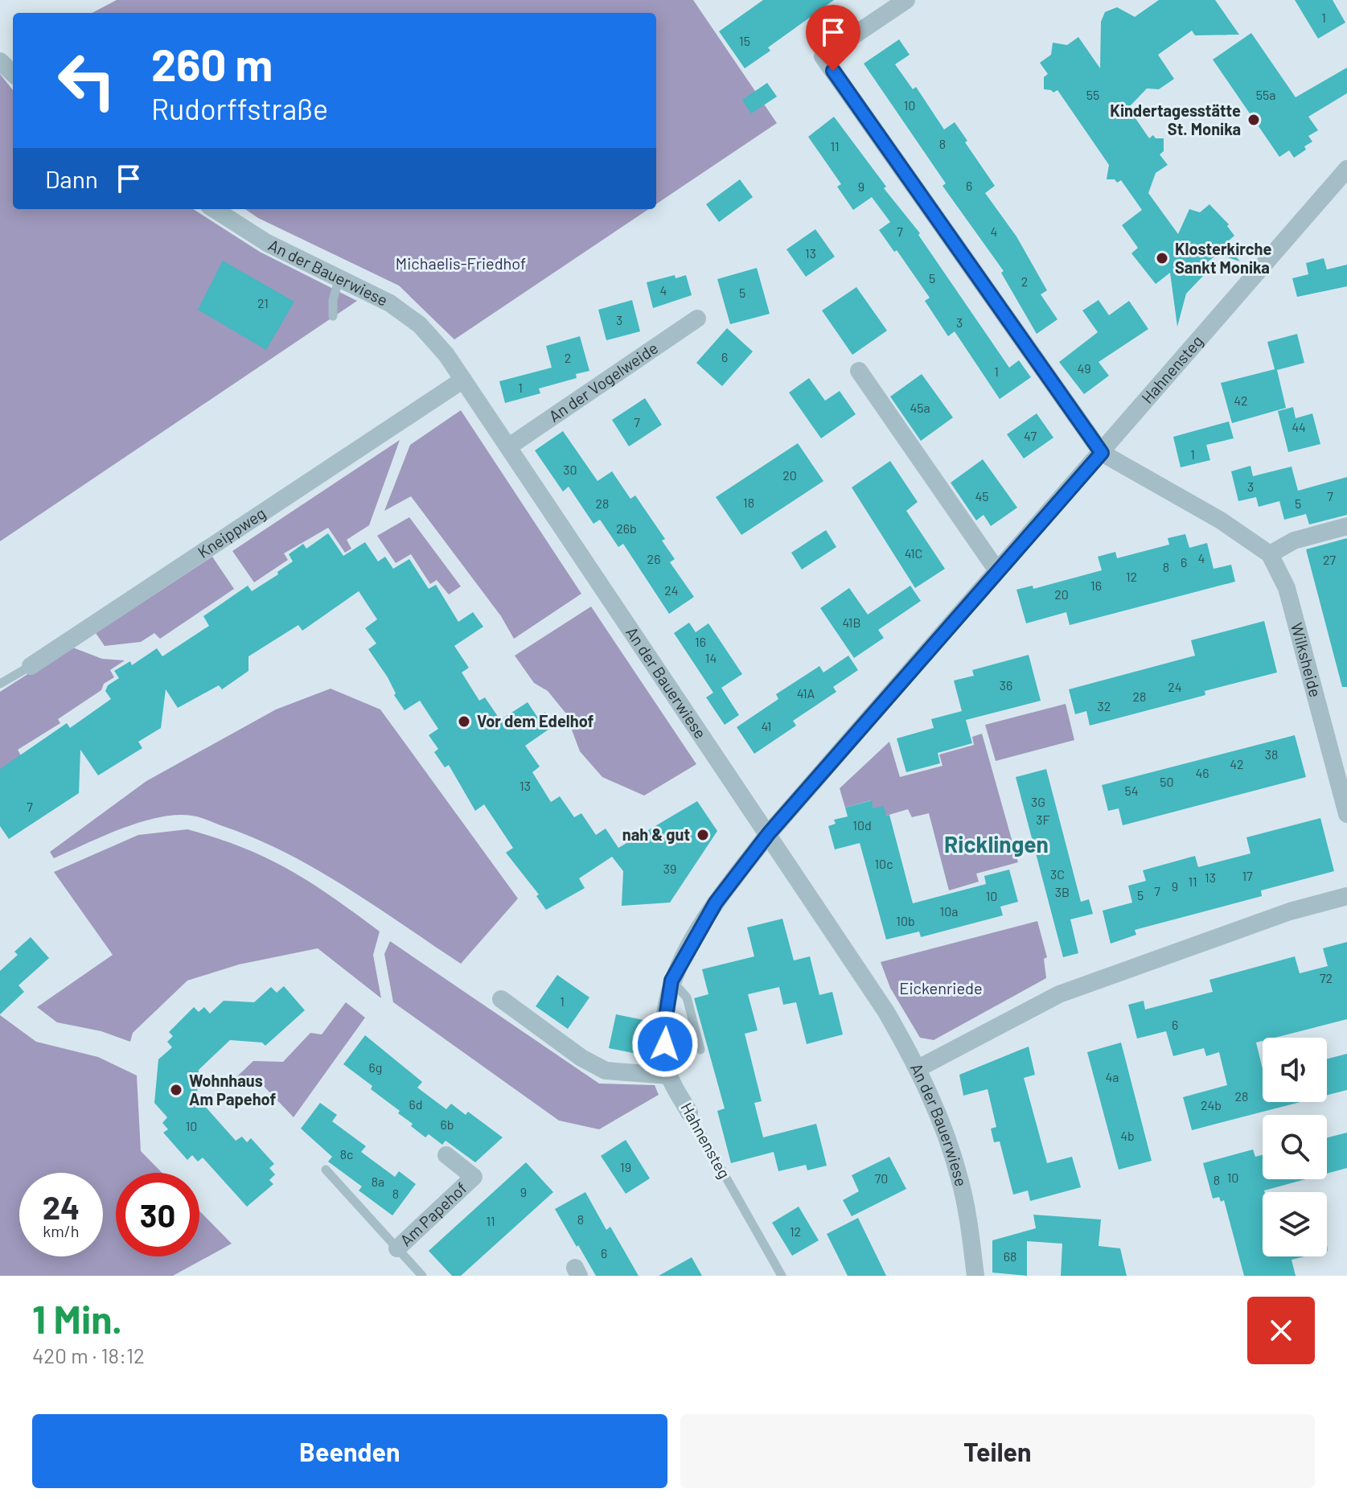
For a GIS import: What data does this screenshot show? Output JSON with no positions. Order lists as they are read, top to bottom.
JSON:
{
  "streets": {
    "street": [
      "An der Bauerwiese",
      "Hahnensteg",
      "An der Vogelweide",
      "Kneippweg",
      "Wilksheide",
      "Am Papehof"
    ]
  },
  "crossings": [
    ["An der Bauerwiese", "Hahnensteg"],
    ["An der Bauerwiese", "An der Vogelweide"],
    ["An der Bauerwiese", "Kneippweg"],
    ["Hahnensteg", "Wilksheide"]
  ],
  "districts": ["Ricklingen"],
  "parks": ["Michaelis-Friedhof", "Eickenriede"],
  "places": [
    "Kindertagesstätte St. Monika",
    "Klosterkirche Sankt Monika",
    "Vor dem Edelhof",
    "nah & gut",
    "Wohnhaus Am Papehof"
  ],
  "house_numbers": [
    "1",
    "15",
    "55",
    "55a",
    "10",
    "8",
    "11",
    "6",
    "9",
    "7",
    "4",
    "13",
    "5",
    "2",
    "4",
    "5",
    "21",
    "3",
    "3",
    "6",
    "2",
    "49",
    "1",
    "1",
    "42",
    "45a",
    "7",
    "44",
    "47",
    "1",
    "30",
    "20",
    "3",
    "45",
    "7",
    "18",
    "28",
    "5",
    "26b",
    "41C",
    "4",
    "26",
    "27",
    "6",
    "8",
    "12",
    "16",
    "24",
    "20",
    "41B",
    "16",
    "14",
    "36",
    "24",
    "41A",
    "28",
    "32",
    "41",
    "38",
    "42",
    "46",
    "50",
    "13",
    "54",
    "3G",
    "7",
    "3F",
    "10d",
    "10c",
    "39",
    "3C",
    "17",
    "13",
    "11",
    "9",
    "7",
    "3B",
    "5",
    "10",
    "10a",
    "10b",
    "72",
    "1",
    "6",
    "6g",
    "4a",
    "28",
    "6d",
    "24b",
    "6b",
    "10",
    "4b",
    "8c",
    "19",
    "10",
    "70",
    "8",
    "8a",
    "9",
    "8",
    "8",
    "11",
    "12",
    "6",
    "68"
  ],
  "page": {
    "turn": ["260 m", "Rudorffstraße"],
    "then": "Dann",
    "speed": "24 km/h",
    "limit": "30",
    "heading": ["1 Min.", "420 m · 18:12"],
    "buttons": ["Beenden", "Teilen"]
  }
}
